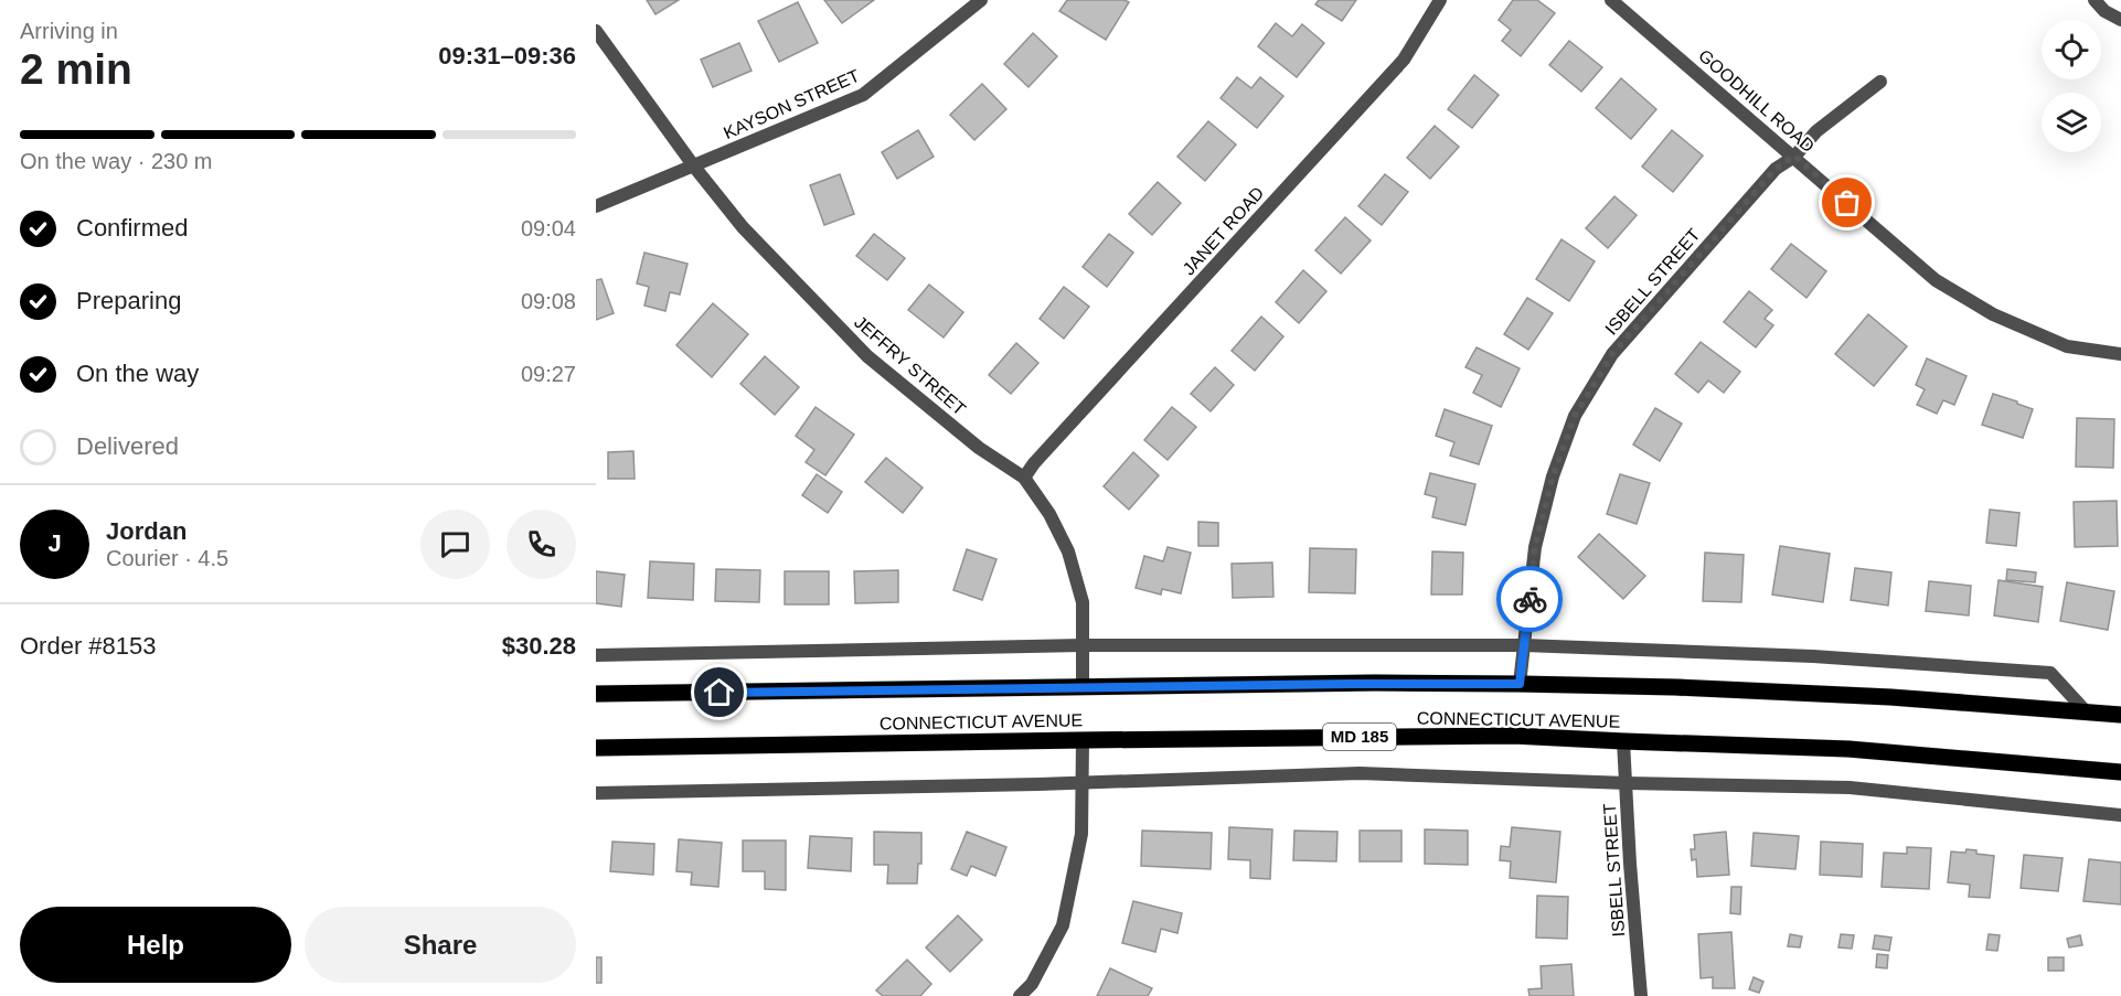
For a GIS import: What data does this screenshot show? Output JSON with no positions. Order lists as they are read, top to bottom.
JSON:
{
  "streets": {
    "main road": ["CONNECTICUT AVENUE", "MD 185"],
    "street": [
      "GOODHILL ROAD",
      "KAYSON STREET",
      "JANET ROAD",
      "ISBELL STREET",
      "JEFFRY STREET"
    ]
  },
  "crossings": [
    ["GOODHILL ROAD", "ISBELL STREET"],
    ["KAYSON STREET", "JEFFRY STREET"],
    ["JANET ROAD", "JEFFRY STREET"],
    ["ISBELL STREET", "CONNECTICUT AVENUE"],
    ["JEFFRY STREET", "CONNECTICUT AVENUE"]
  ],
  "page": {
    "heading": ["2 min", "Arriving in", "09:31–09:36"],
    "panel": [
      "Jordan",
      "Courier · 4.5",
      "Order #8153",
      "$30.28"
    ],
    "bar": "On the way · 230 m",
    "list": [
      ["Confirmed", "09:04"],
      ["Preparing", "09:08"],
      ["On the way", "09:27"],
      "Delivered"
    ],
    "round": "J",
    "buttons": ["Help", "Share"]
  }
}
